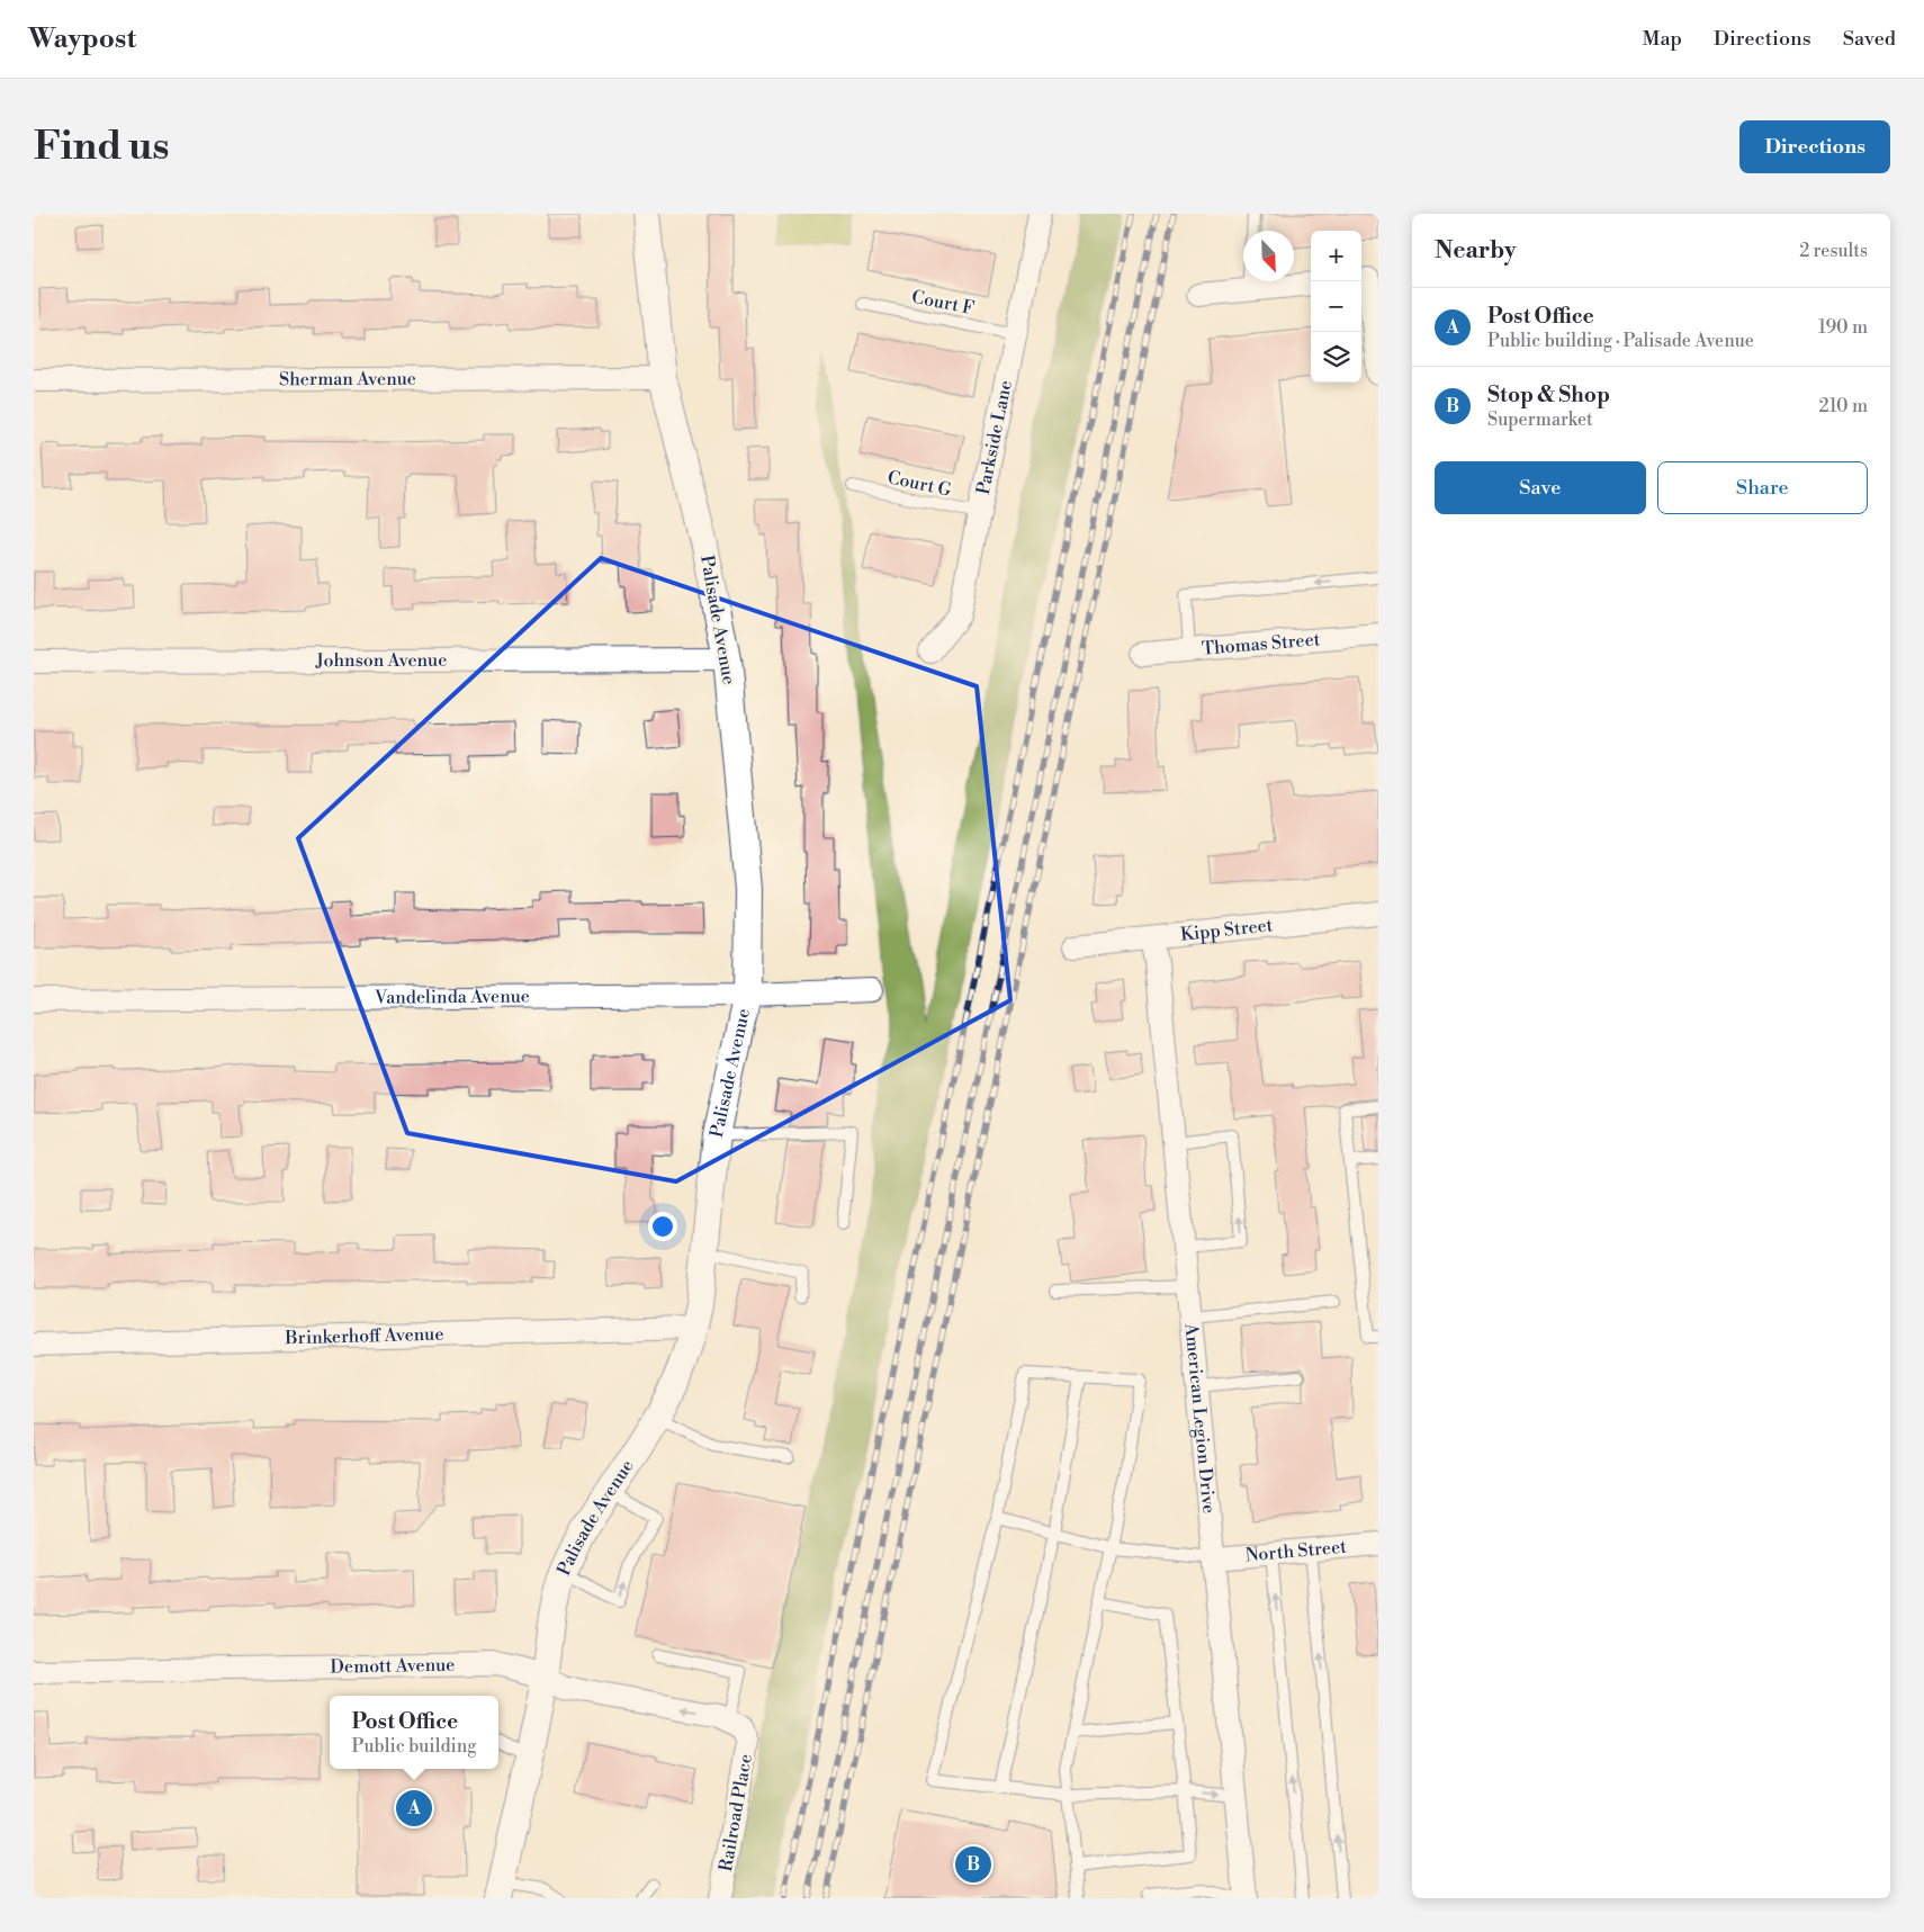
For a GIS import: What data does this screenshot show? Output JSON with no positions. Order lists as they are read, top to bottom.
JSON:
{
  "streets": {
    "street": [
      "Sherman Avenue",
      "Parkside Lane",
      "Palisade Avenue",
      "Thomas Street",
      "Johnson Avenue",
      "Kipp Street",
      "Vandelinda Avenue",
      "Brinkerhoff Avenue",
      "American Legion Drive",
      "North Street",
      "Demott Avenue",
      "Railroad Place"
    ],
    "lane": ["Court F", "Court G"]
  },
  "crossings": [
    ["Court F", "Parkside Lane"],
    ["Sherman Avenue", "Palisade Avenue"],
    ["Parkside Lane", "Court G"],
    ["Palisade Avenue", "Johnson Avenue"],
    ["Palisade Avenue", "Vandelinda Avenue"],
    ["Palisade Avenue", "Brinkerhoff Avenue"],
    ["Palisade Avenue", "Demott Avenue"],
    ["Kipp Street", "American Legion Drive"],
    ["American Legion Drive", "North Street"],
    ["Demott Avenue", "Railroad Place"]
  ],
  "north": "bottom right",
  "page": {
    "header": "Waypost",
    "nav": ["Map", "Directions", "Saved"],
    "buttons": [
      "Directions",
      ["Save", "Share"]
    ],
    "title": "Find us",
    "heading": ["Nearby", "2 results"],
    "map_buttons": ["+", "−"],
    "list": [
      {
        "mark": "A",
        "name": "Post Office",
        "note": "Public building · Palisade Avenue",
        "value": "190 m"
      },
      {
        "mark": "B",
        "name": "Stop & Shop",
        "note": "Supermarket",
        "value": "210 m"
      }
    ],
    "popup": ["Post Office", "Public building"],
    "pins": ["A", "B"]
  }
}
